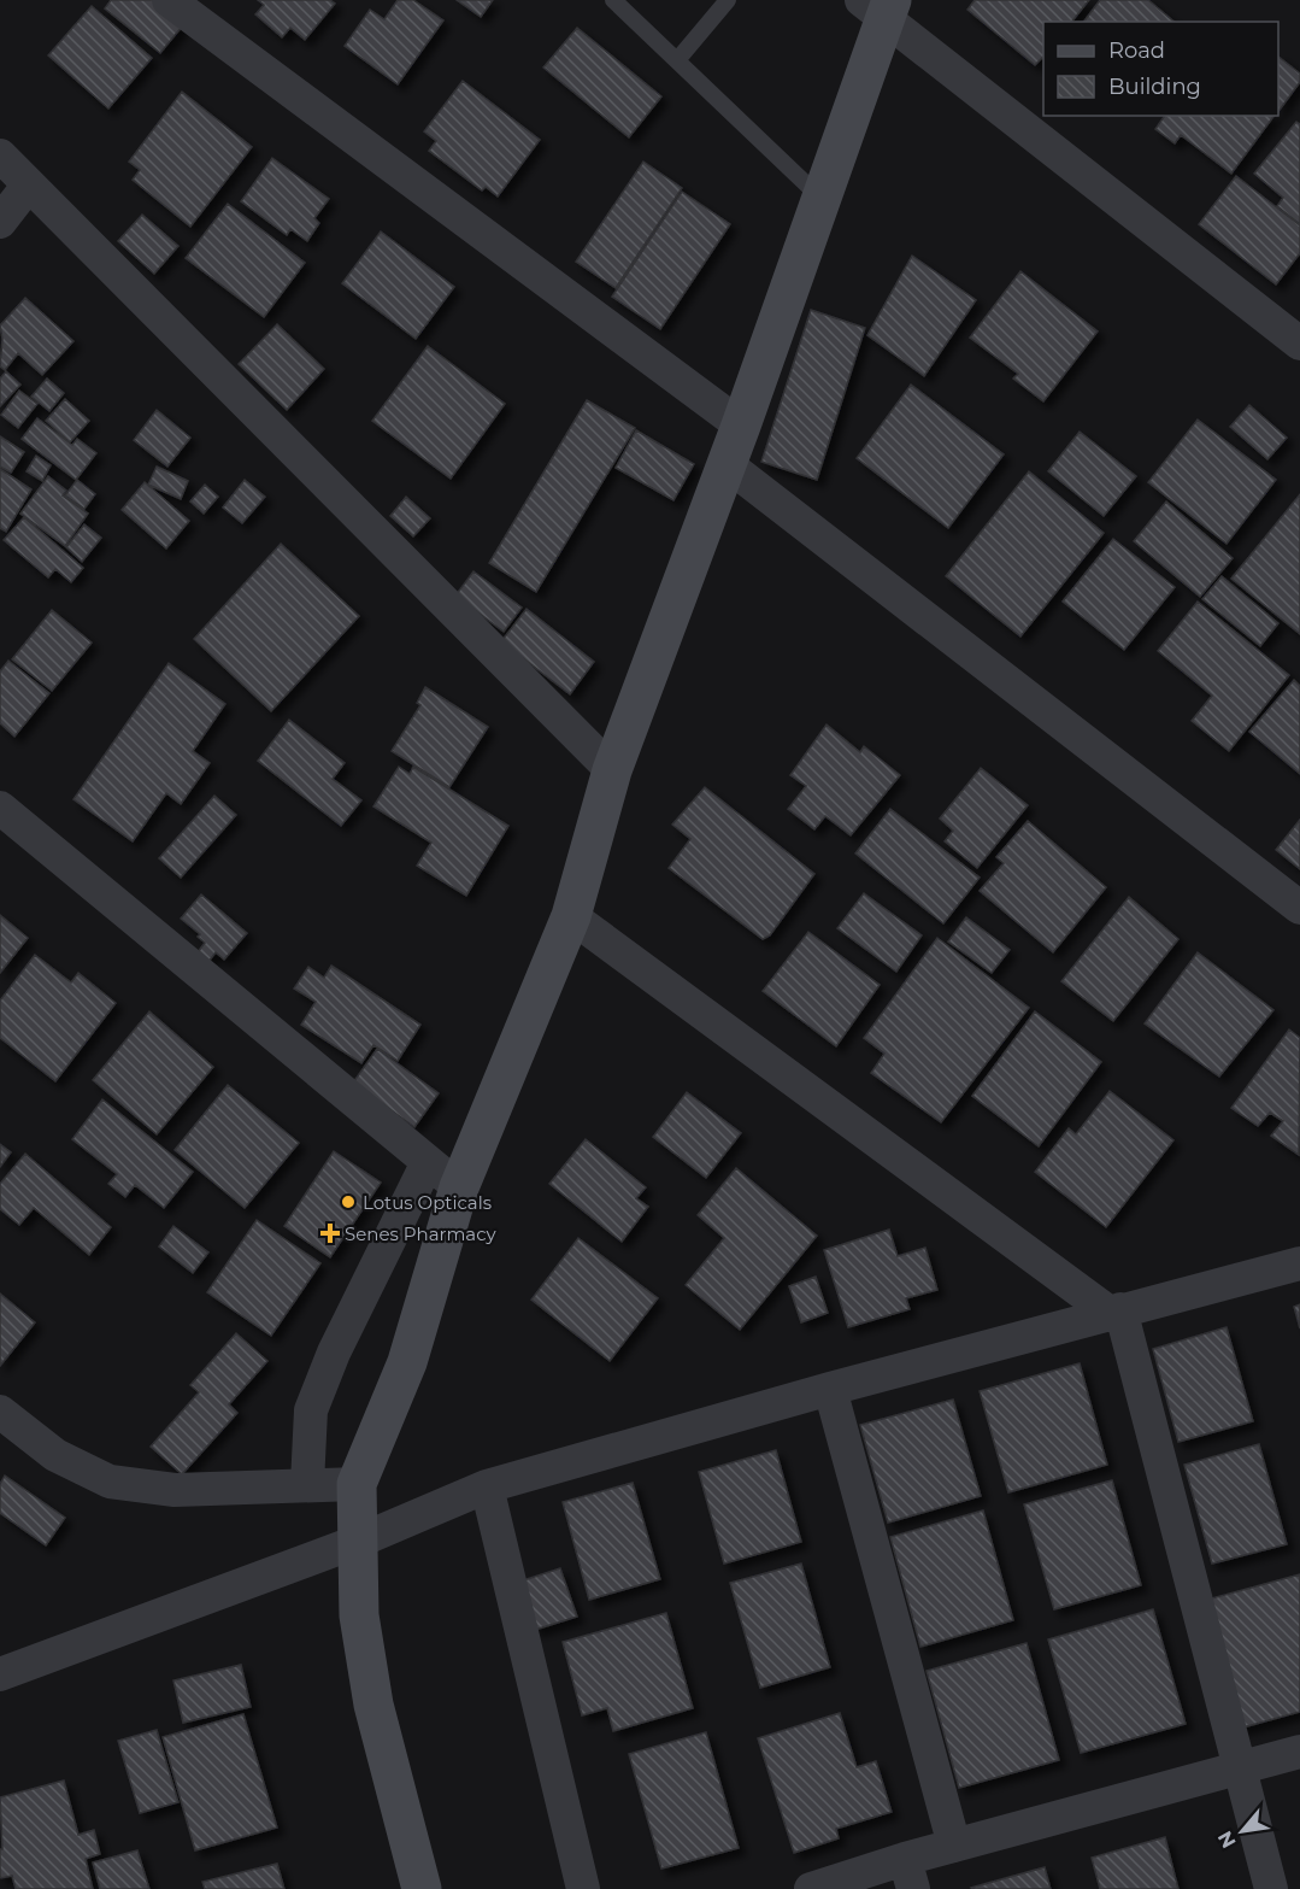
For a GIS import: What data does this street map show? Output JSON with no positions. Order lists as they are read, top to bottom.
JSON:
{
  "places": {
    "other": ["Lotus Opticals"],
    "health": ["Senes Pharmacy"]
  },
  "legend": ["Road", "Building"],
  "north": "bottom left"
}
